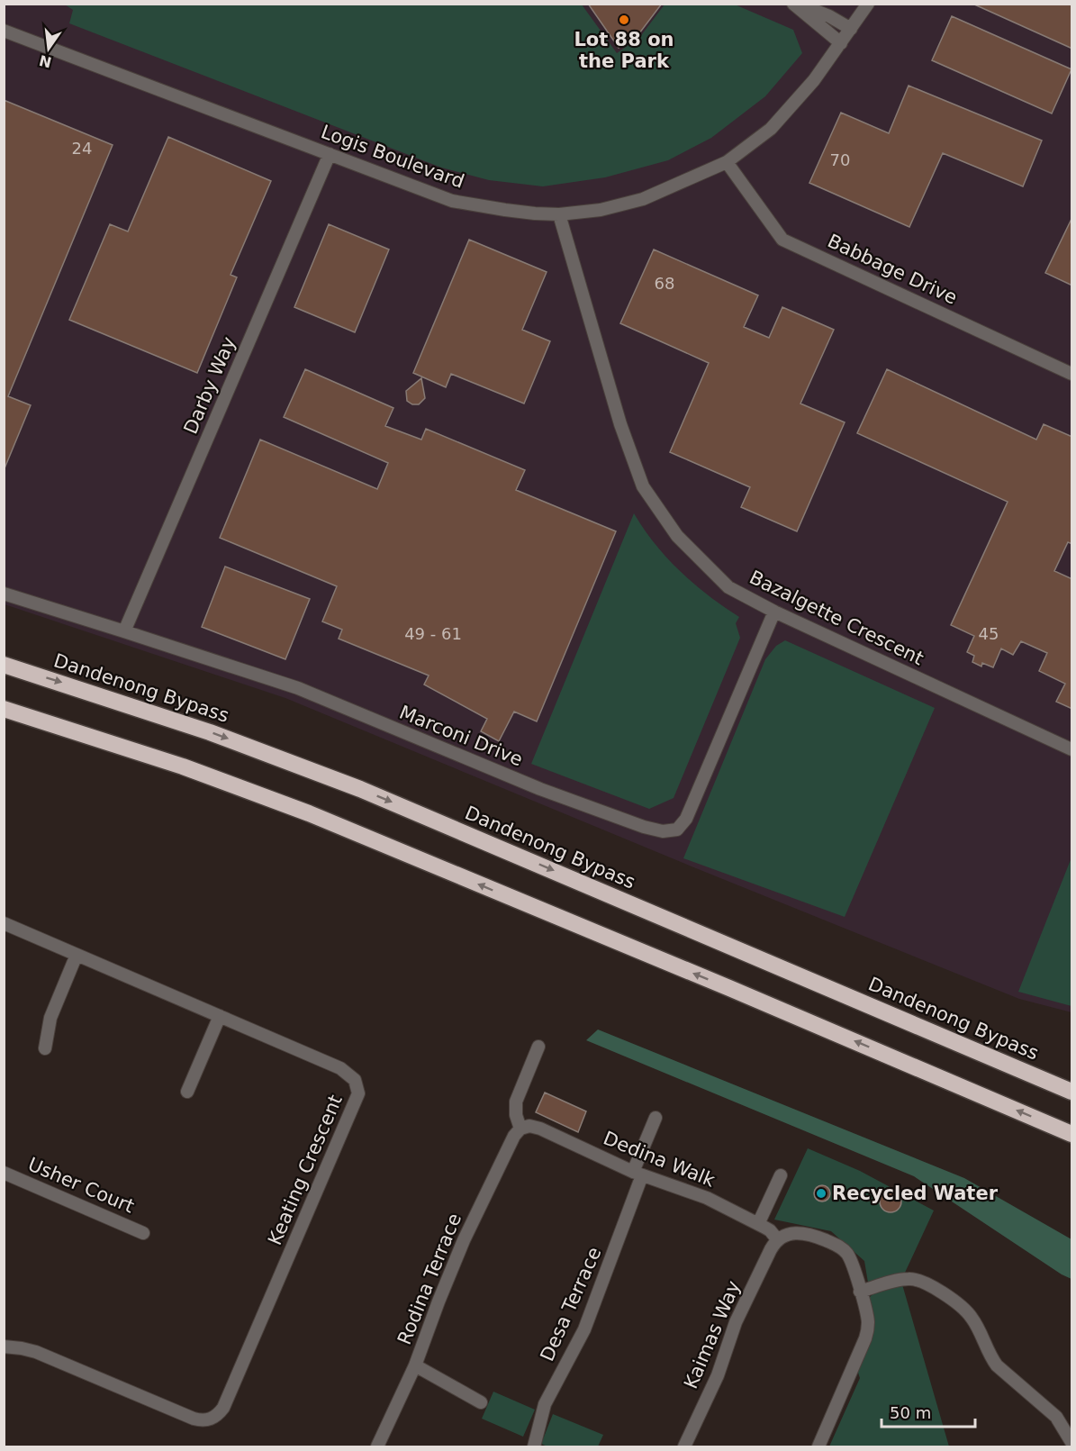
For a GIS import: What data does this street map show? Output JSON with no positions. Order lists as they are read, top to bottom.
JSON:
{
  "streets": {
    "highway": ["Dandenong Bypass"],
    "street": [
      "Logis Boulevard",
      "Babbage Drive",
      "Darby Way",
      "Bazalgette Crescent",
      "Marconi Drive",
      "Dedina Walk",
      "Keating Crescent",
      "Usher Court",
      "Rodina Terrace",
      "Desa Terrace",
      "Kaimas Way"
    ]
  },
  "crossings": [
    ["Logis Boulevard", "Babbage Drive"],
    ["Logis Boulevard", "Darby Way"],
    ["Logis Boulevard", "Bazalgette Crescent"],
    ["Darby Way", "Marconi Drive"],
    ["Bazalgette Crescent", "Marconi Drive"],
    ["Dedina Walk", "Rodina Terrace"],
    ["Dedina Walk", "Desa Terrace"],
    ["Dedina Walk", "Kaimas Way"]
  ],
  "places": ["Lot 88 on the Park", "Recycled Water"],
  "house_numbers": [
    "24",
    "70",
    "68",
    "49 - 61",
    "45"
  ],
  "scale_bar": "50 m",
  "north": "bottom"
}
